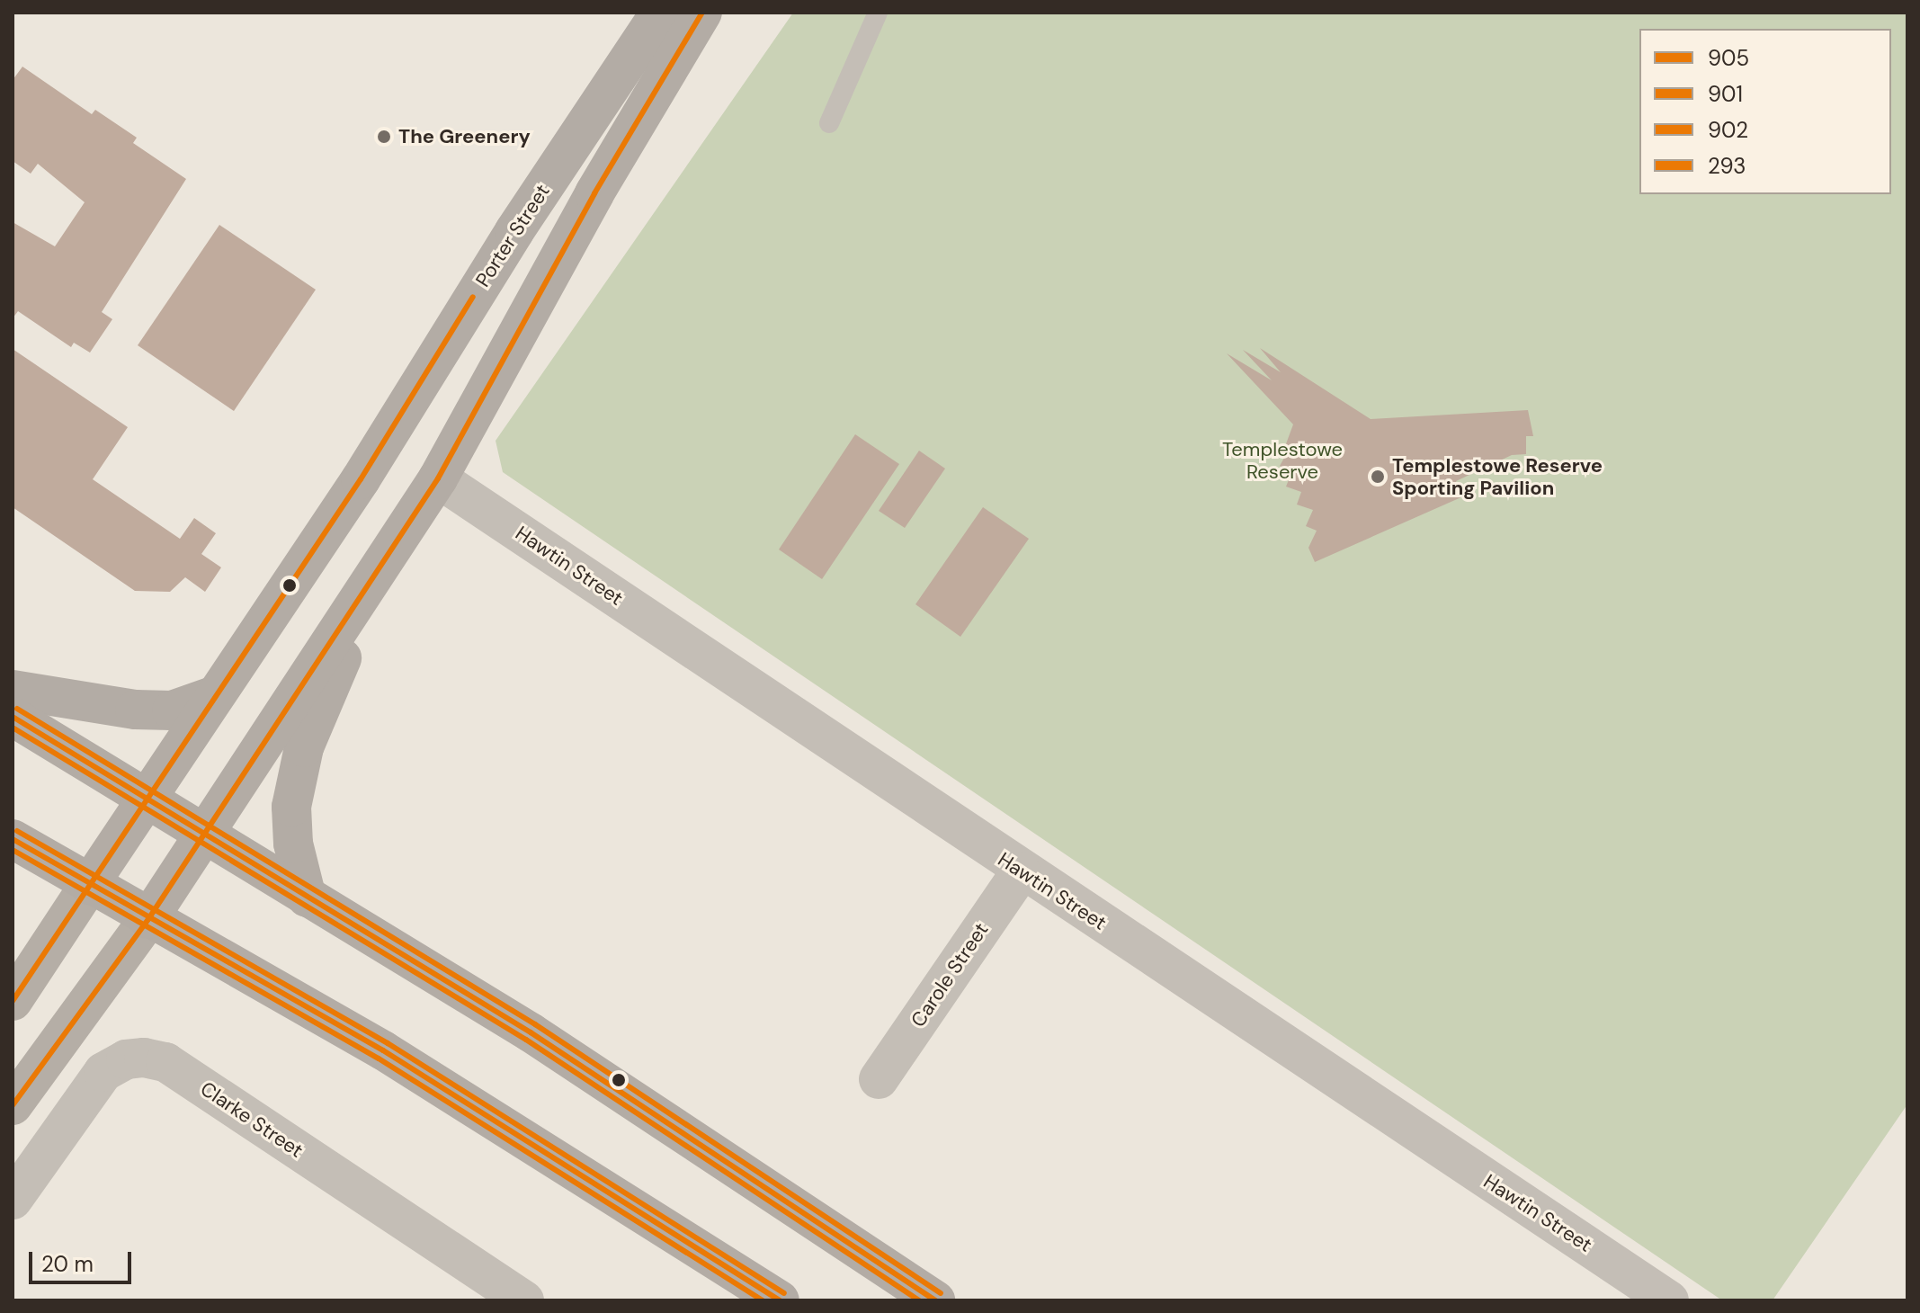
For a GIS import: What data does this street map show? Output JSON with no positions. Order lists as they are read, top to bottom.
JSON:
{
  "streets": {
    "main road": ["Porter Street"],
    "street": ["Hawtin Street", "Carole Street", "Clarke Street"]
  },
  "crossings": [
    ["Hawtin Street", "Carole Street"]
  ],
  "parks": ["Templestowe Reserve"],
  "places": ["The Greenery", "Templestowe Reserve Sporting Pavilion"],
  "lines": [
    "transit line 905",
    "transit line 293",
    "transit line 901",
    "transit line 902"
  ],
  "legend": [
    "905",
    "901",
    "902",
    "293"
  ],
  "scale_bar": "20 m"
}
